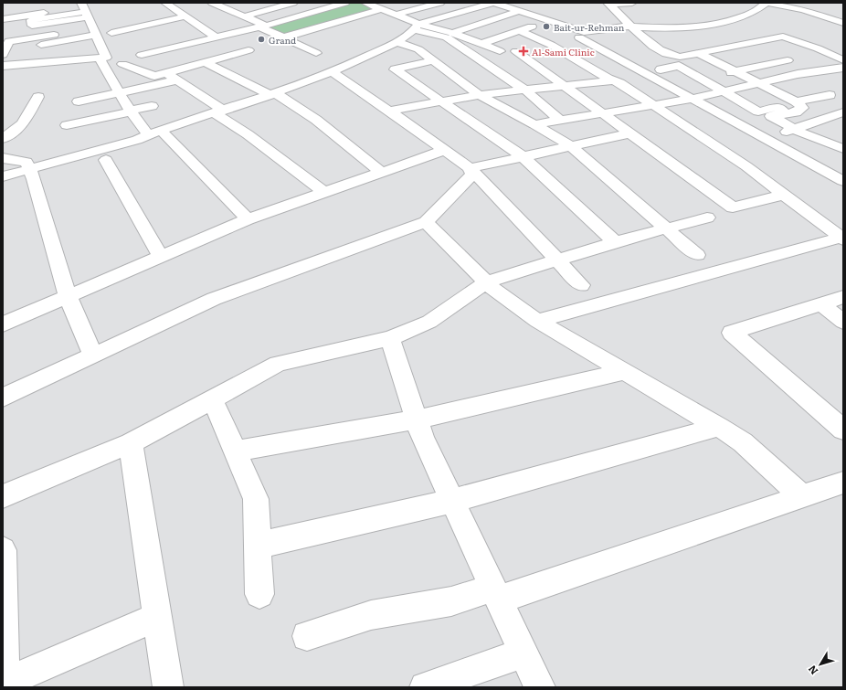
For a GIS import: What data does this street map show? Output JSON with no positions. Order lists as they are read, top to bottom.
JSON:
{
  "places": {
    "other": ["Bait-ur-Rehman", "Grand"],
    "health": ["Al-Sami Clinic"]
  },
  "north": "bottom left"
}
